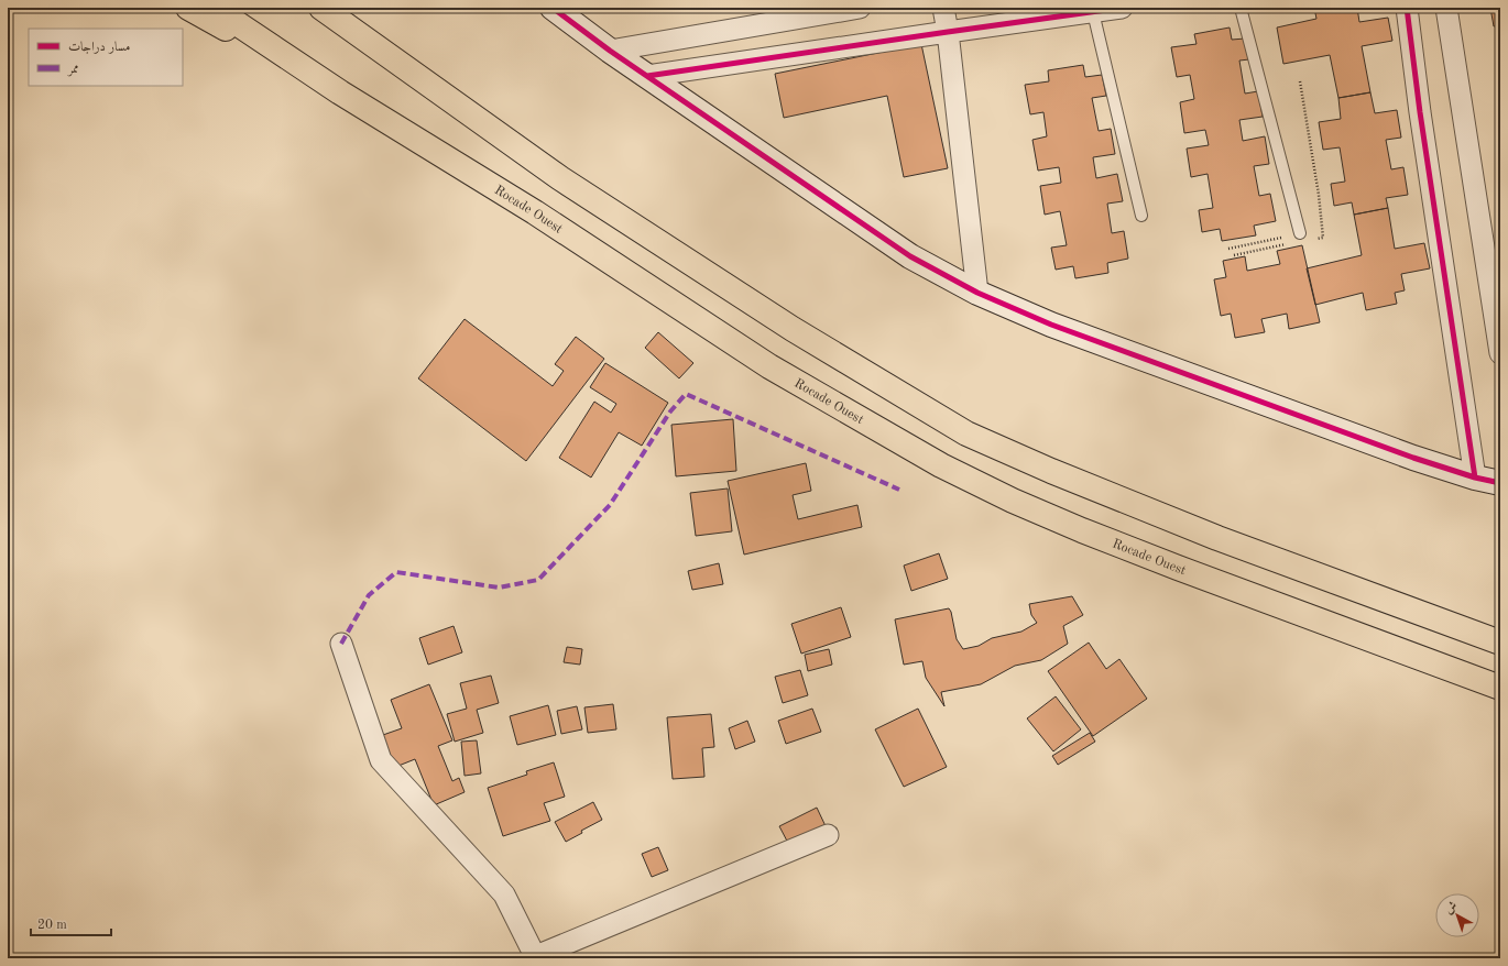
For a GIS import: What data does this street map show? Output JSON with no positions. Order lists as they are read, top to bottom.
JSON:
{
  "streets": {
    "highway": ["Rocade Ouest"]
  },
  "legend": ["مسار دراجات", "ممر"],
  "scale_bar": "20 m",
  "north": "top left"
}
